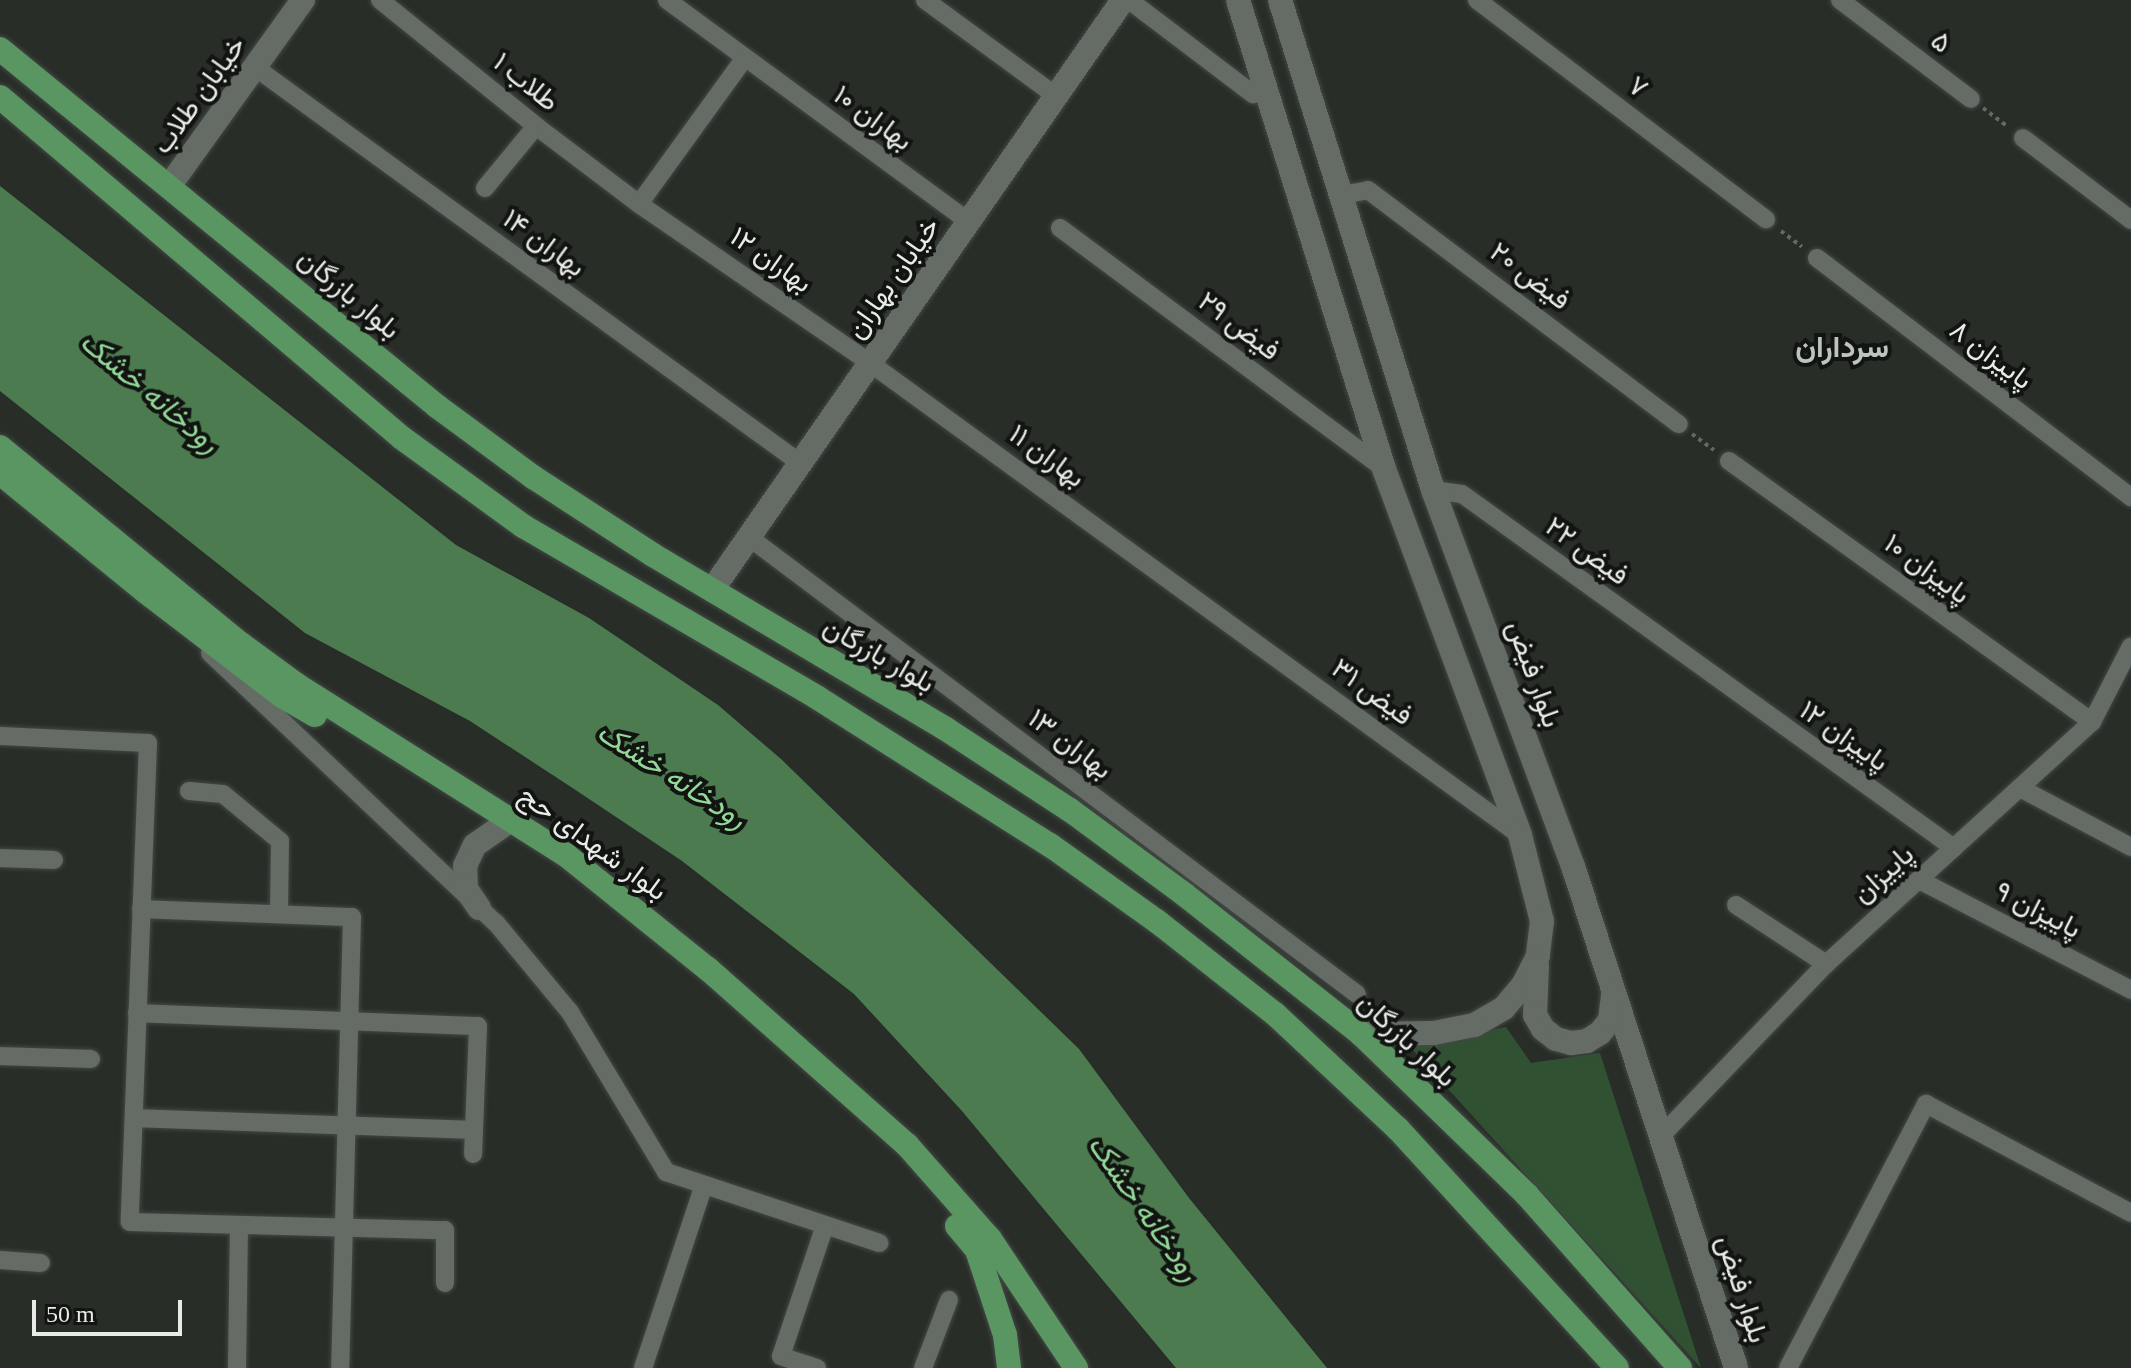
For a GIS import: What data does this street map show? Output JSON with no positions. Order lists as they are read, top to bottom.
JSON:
{
  "streets": {
    "main road": ["بلوار بازرگان", "بلوار شهدای حج"],
    "street": [
      "۵",
      "طلاب ۱",
      "۷",
      "خیابان طلاب",
      "بهاران ۱۰",
      "بهاران ۱۴",
      "بهاران ۱۲",
      "فیض ۲۰",
      "خیابان بهاران",
      "فیض ۲۹",
      "پاییزان ۸",
      "بهاران ۱۱",
      "فیض ۲۲",
      "پاییزان ۱۰",
      "بلوار فیض",
      "فیض ۳۱",
      "پاییزان ۱۲",
      "بهاران ۱۳",
      "پاییزان",
      "پاییزان ۹"
    ]
  },
  "crossings": [
    ["طلاب ۱", "بهاران ۱۲"],
    ["خیابان طلاب", "بهاران ۱۴"],
    ["خیابان طلاب", "بلوار بازرگان"],
    ["بهاران ۱۰", "خیابان بهاران"],
    ["بهاران ۱۴", "خیابان بهاران"],
    ["بهاران ۱۲", "خیابان بهاران"],
    ["بهاران ۱۲", "بهاران ۱۱"],
    ["فیض ۲۰", "بلوار فیض"],
    ["خیابان بهاران", "بلوار بازرگان"],
    ["خیابان بهاران", "بهاران ۱۱"],
    ["خیابان بهاران", "بهاران ۱۳"],
    ["بهاران ۱۱", "فیض ۳۱"],
    ["فیض ۲۲", "بلوار فیض"],
    ["فیض ۲۲", "پاییزان ۱۲"],
    ["پاییزان ۱۰", "پاییزان"],
    ["بلوار فیض", "پاییزان"],
    ["پاییزان ۱۲", "پاییزان"],
    ["پاییزان", "پاییزان ۹"]
  ],
  "districts": ["سرداران"],
  "water": ["رودخانه خشک"],
  "scale_bar": "50 m"
}
